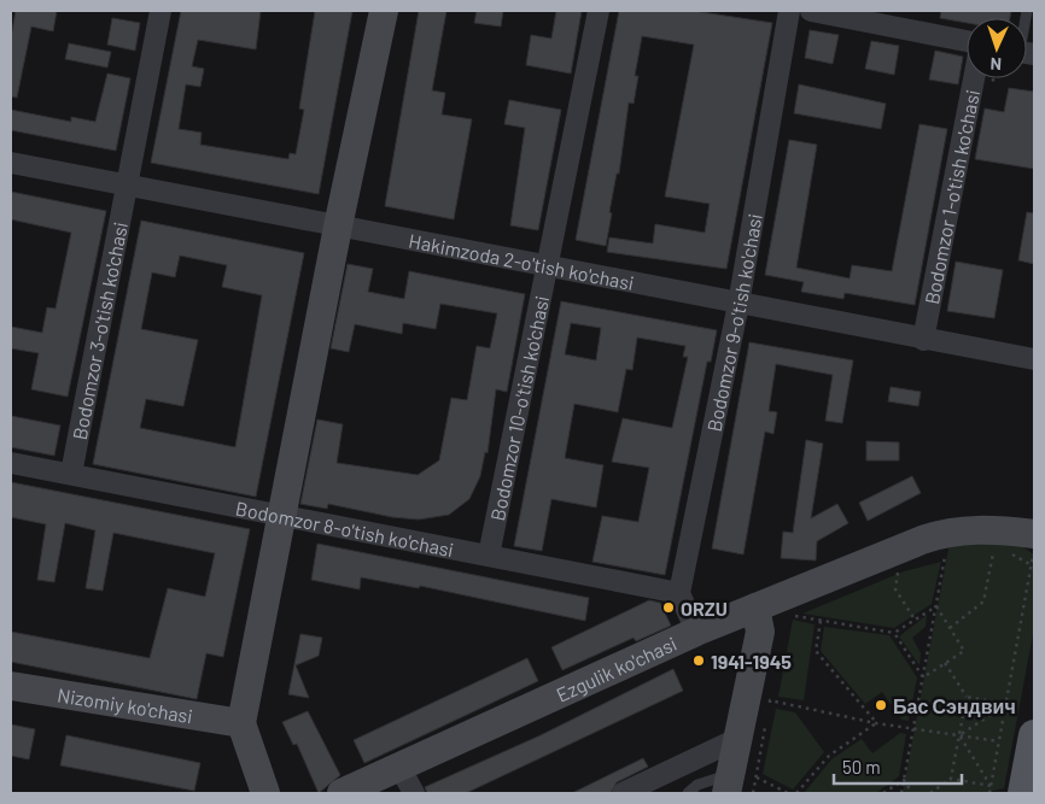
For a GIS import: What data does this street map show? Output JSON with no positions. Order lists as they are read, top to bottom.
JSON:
{
  "streets": {
    "street": [
      "Bodomzor 1-o'tish ko'chasi",
      "Hakimzoda 2-o'tish ko'chasi",
      "Bodomzor 9-o'tish ko'chasi",
      "Bodomzor 3-o'tish ko'chasi",
      "Bodomzor 10-o'tish ko'chasi",
      "Bodomzor 8-o'tish ko'chasi",
      "Ezgulik ko'chasi",
      "Nizomiy ko'chasi"
    ]
  },
  "crossings": [
    ["Bodomzor 1-o'tish ko'chasi", "Hakimzoda 2-o'tish ko'chasi"],
    ["Hakimzoda 2-o'tish ko'chasi", "Bodomzor 9-o'tish ko'chasi"],
    ["Hakimzoda 2-o'tish ko'chasi", "Bodomzor 3-o'tish ko'chasi"],
    ["Hakimzoda 2-o'tish ko'chasi", "Bodomzor 10-o'tish ko'chasi"],
    ["Bodomzor 9-o'tish ko'chasi", "Bodomzor 8-o'tish ko'chasi"],
    ["Bodomzor 3-o'tish ko'chasi", "Bodomzor 8-o'tish ko'chasi"],
    ["Bodomzor 10-o'tish ko'chasi", "Bodomzor 8-o'tish ko'chasi"]
  ],
  "places": ["ORZU", "1941-1945", "Бас Сэндвич"],
  "scale_bar": "50 m",
  "north": "bottom"
}
